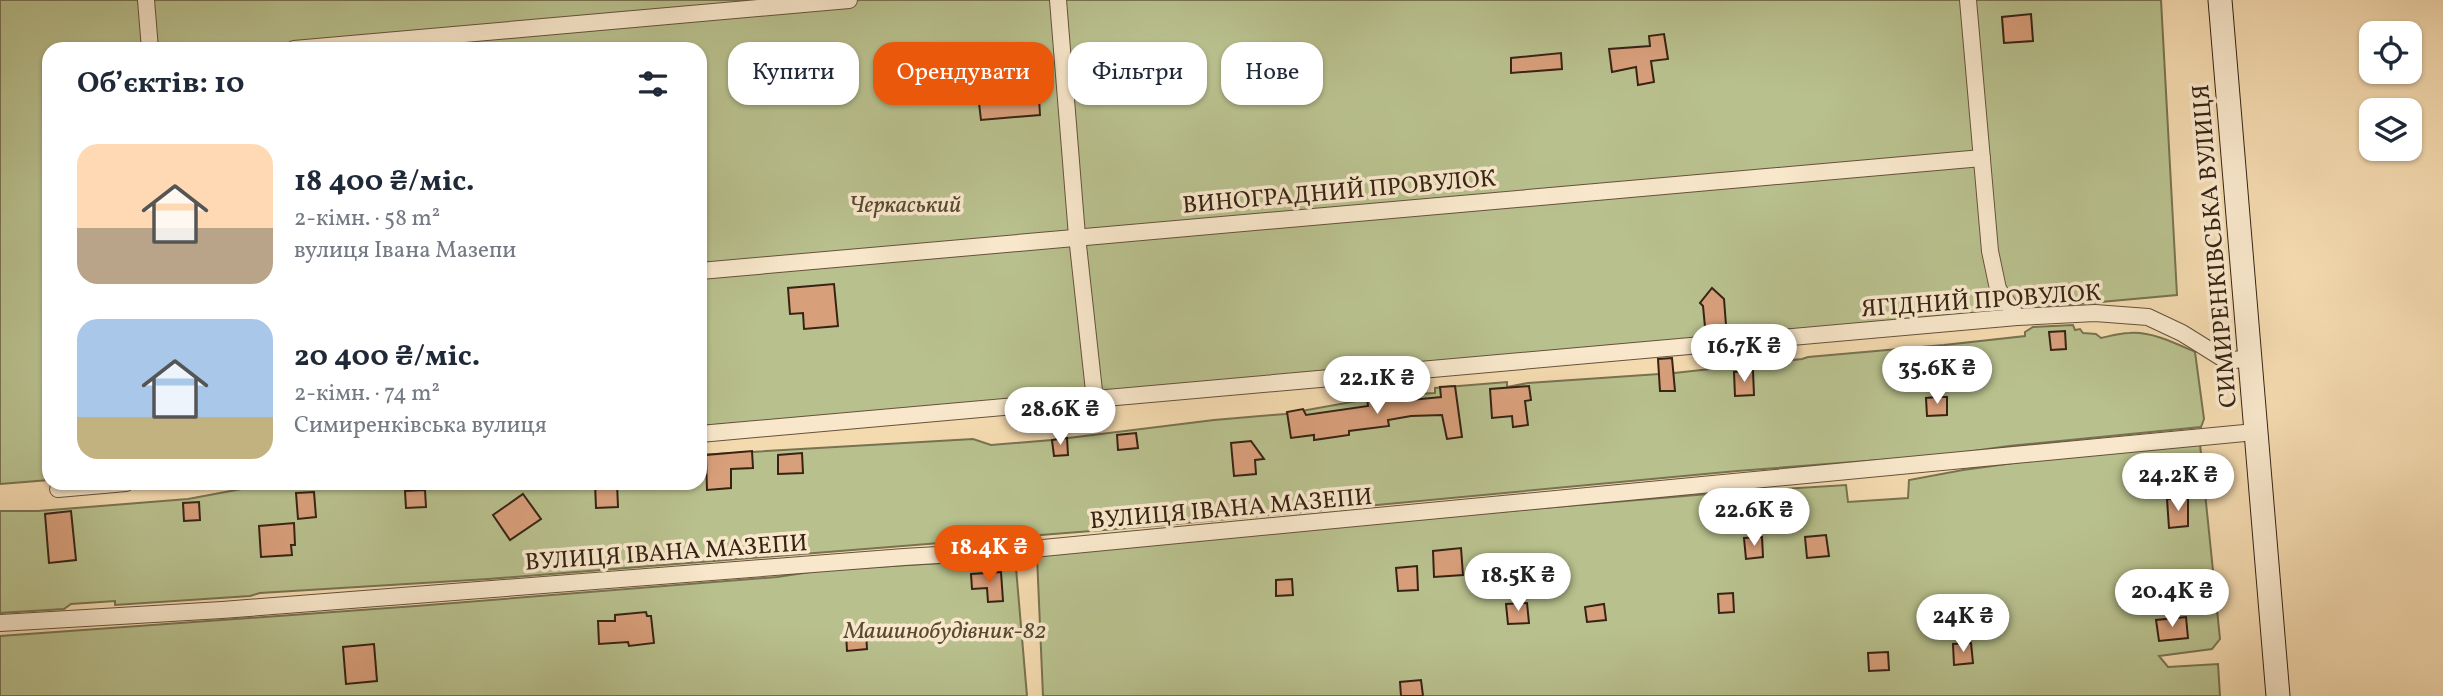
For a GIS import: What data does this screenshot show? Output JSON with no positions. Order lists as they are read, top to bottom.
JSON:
{
  "streets": {
    "main road": ["СИМИРЕНКІВСЬКА ВУЛИЦЯ"],
    "street": ["ВИНОГРАДНИЙ ПРОВУЛОК", "ЯГІДНИЙ ПРОВУЛОК", "ВУЛИЦЯ ІВАНА МАЗЕПИ"]
  },
  "crossings": [
    ["СИМИРЕНКІВСЬКА ВУЛИЦЯ", "ЯГІДНИЙ ПРОВУЛОК"],
    ["СИМИРЕНКІВСЬКА ВУЛИЦЯ", "ВУЛИЦЯ ІВАНА МАЗЕПИ"]
  ],
  "parks": ["Черкаський", "Машинобудівник-82"],
  "page": {
    "chip": [
      "Купити",
      "Орендувати",
      "Фільтри",
      "Нове"
    ],
    "heading": "Об’єктів: 10",
    "list": [
      {
        "name": "18 400 ₴/міс.",
        "note": "2-кімн. · 58 m² · вулиця Івана Мазепи"
      },
      {
        "name": "20 400 ₴/міс.",
        "note": "2-кімн. · 74 m² · Симиренківська вулиця"
      }
    ],
    "price": [
      "16.7K ₴",
      "35.6K ₴",
      "22.1K ₴",
      "28.6K ₴",
      "24.2K ₴",
      "22.6K ₴",
      "18.4K ₴",
      "18.5K ₴",
      "20.4K ₴",
      "24K ₴"
    ]
  }
}
